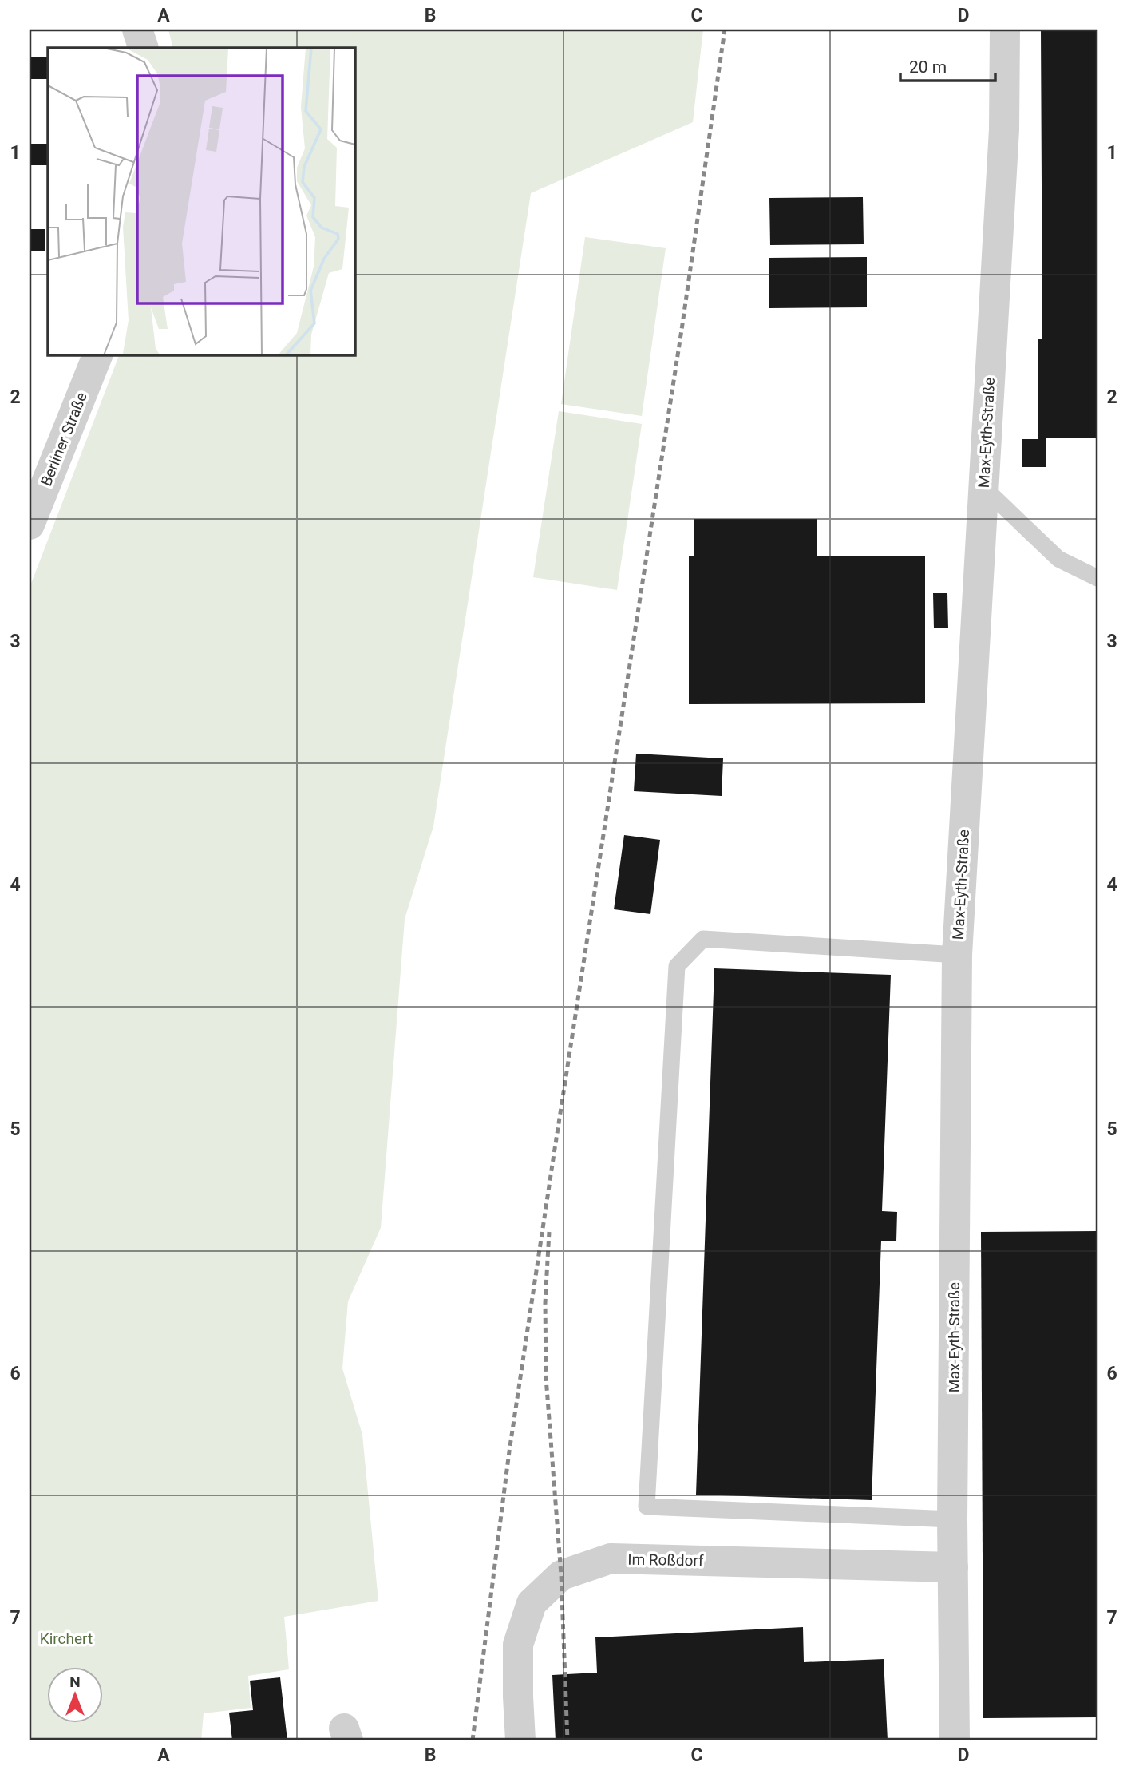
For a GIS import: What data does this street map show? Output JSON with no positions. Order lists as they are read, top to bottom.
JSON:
{
  "streets": {
    "street": ["Max-Eyth-Straße", "Berliner Straße", "Im Roßdorf"]
  },
  "crossings": [
    ["Max-Eyth-Straße", "Im Roßdorf"]
  ],
  "parks": ["Kirchert"],
  "scale_bar": "20 m",
  "north": "top",
  "grid": {
    "columns": [
      "A",
      "B",
      "C",
      "D"
    ],
    "rows": [
      "1",
      "2",
      "3",
      "4",
      "5",
      "6",
      "7"
    ]
  }
}
